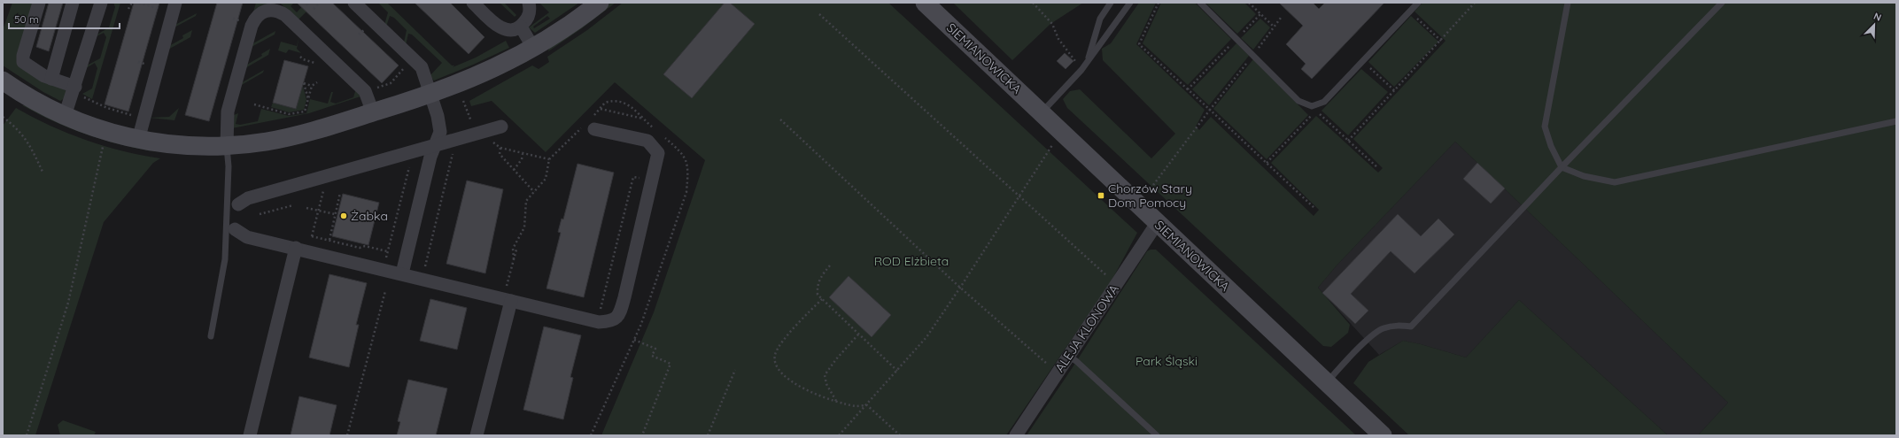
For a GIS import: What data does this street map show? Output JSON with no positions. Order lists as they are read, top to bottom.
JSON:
{
  "streets": {
    "street": ["SIEMIANOWICKA", "ALEJA KLONOWA"]
  },
  "crossings": [
    ["SIEMIANOWICKA", "ALEJA KLONOWA"]
  ],
  "parks": ["ROD Elżbieta", "Park Śląski"],
  "places": {
    "transit": ["Chorzów Stary Dom Pomocy"],
    "other": ["Żabka"]
  },
  "scale_bar": "50 m",
  "north": "top right"
}
